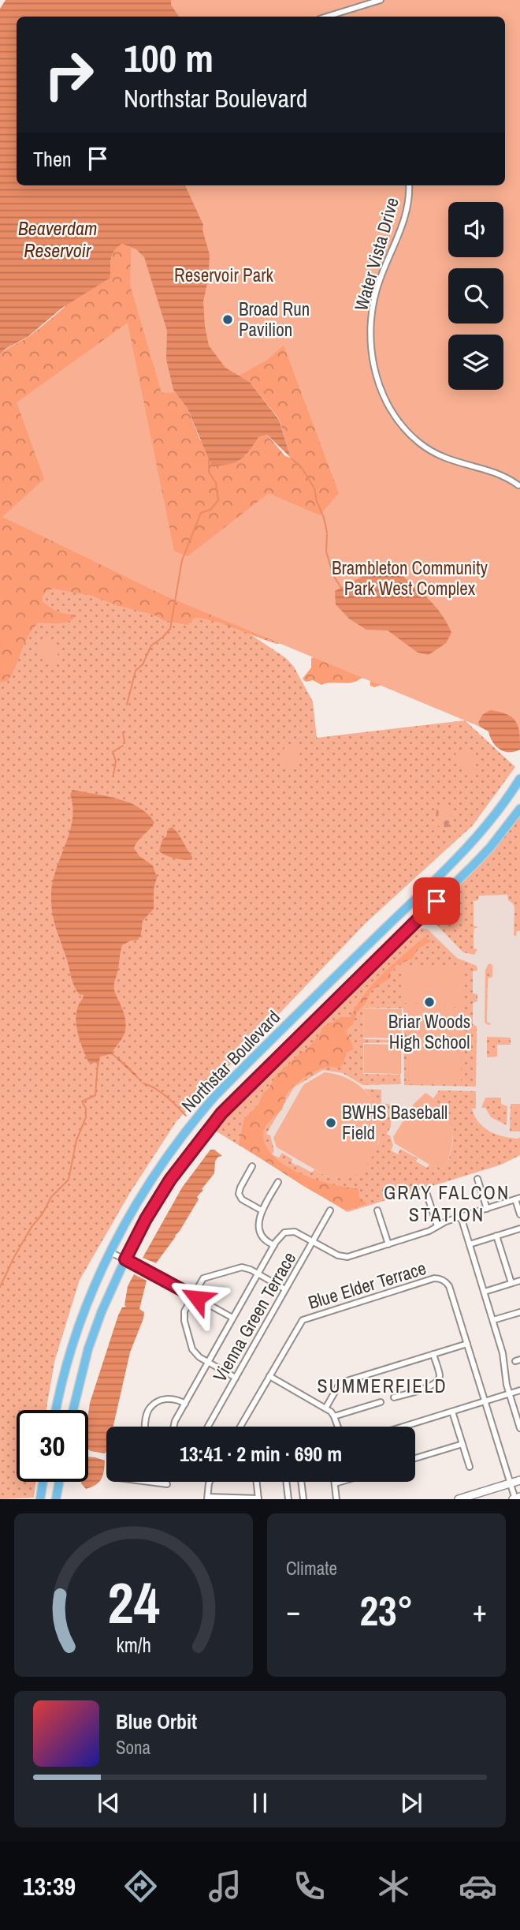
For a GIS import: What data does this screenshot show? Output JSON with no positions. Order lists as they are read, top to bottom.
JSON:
{
  "streets": {
    "main road": ["Northstar Boulevard"],
    "street": ["Water Vista Drive", "Blue Elder Terrace", "Vienna Green Terrace"]
  },
  "districts": ["GRAY FALCON STATION", "SUMMERFIELD"],
  "water": ["Beaverdam Reservoir"],
  "parks": ["Reservoir Park", "Brambleton Community Park West Complex"],
  "places": ["Broad Run Pavilion", "Briar Woods High School", "BWHS Baseball Field"],
  "page": {
    "turn": ["100 m", "Northstar Boulevard"],
    "then": "Then",
    "limit": "30",
    "trip": "13:41 · 2 min · 690 m",
    "tile": "Climate",
    "heat": ["−", "23°", "+"],
    "song": ["Blue Orbit", "Sona"],
    "tabs": "13:39",
    "gauge": ["24", "km/h"]
  }
}
